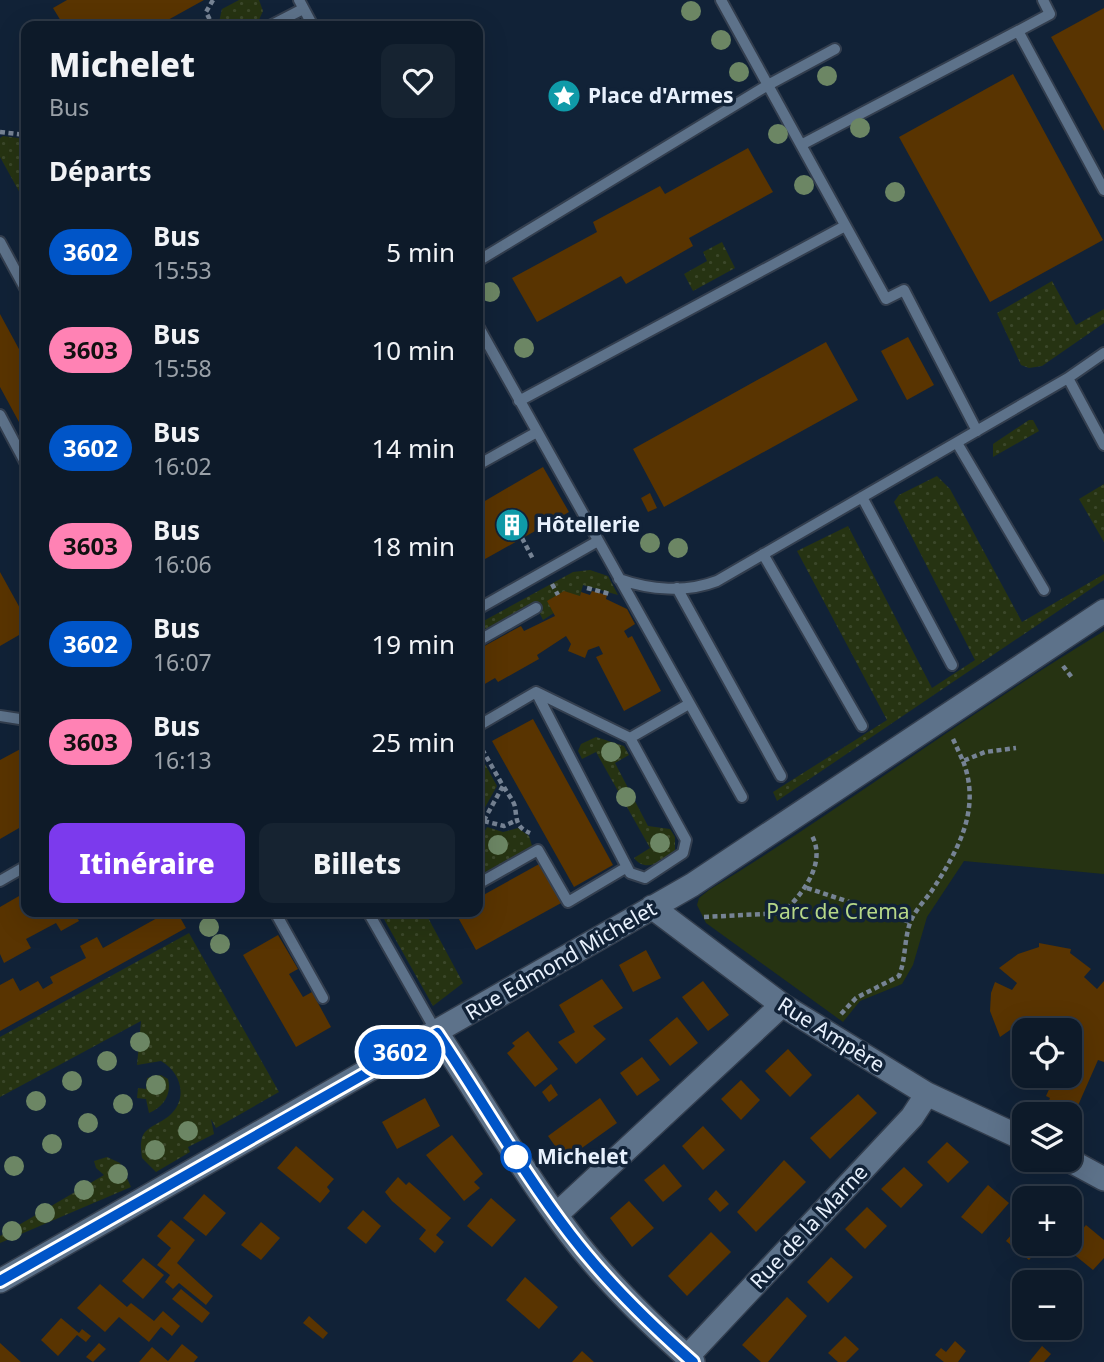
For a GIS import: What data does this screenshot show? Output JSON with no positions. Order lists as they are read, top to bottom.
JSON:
{
  "streets": {
    "street": ["Rue Edmond Michelet", "Rue Ampère", "Rue de la Marne"]
  },
  "crossings": [
    ["Rue Edmond Michelet", "Rue Ampère"],
    ["Rue Ampère", "Rue de la Marne"]
  ],
  "parks": ["Parc de Crema"],
  "places": {
    "place": ["Place d'Armes"],
    "building": ["Hôtellerie"],
    "other": ["Michelet"]
  },
  "lines": ["bus line 3602"],
  "page": {
    "on_map": "3602",
    "heading": [
      ["Michelet", "Bus"],
      "Départs"
    ],
    "list": [
      {
        "mark": "3602",
        "name": "Bus",
        "note": "15:53",
        "value": "5 min"
      },
      {
        "mark": "3603",
        "name": "Bus",
        "note": "15:58",
        "value": "10 min"
      },
      {
        "mark": "3602",
        "name": "Bus",
        "note": "16:02",
        "value": "14 min"
      },
      {
        "mark": "3603",
        "name": "Bus",
        "note": "16:06",
        "value": "18 min"
      },
      {
        "mark": "3602",
        "name": "Bus",
        "note": "16:07",
        "value": "19 min"
      },
      {
        "mark": "3603",
        "name": "Bus",
        "note": "16:13",
        "value": "25 min"
      }
    ],
    "buttons": ["Itinéraire", "Billets"],
    "map_buttons": ["+", "−"]
  }
}
